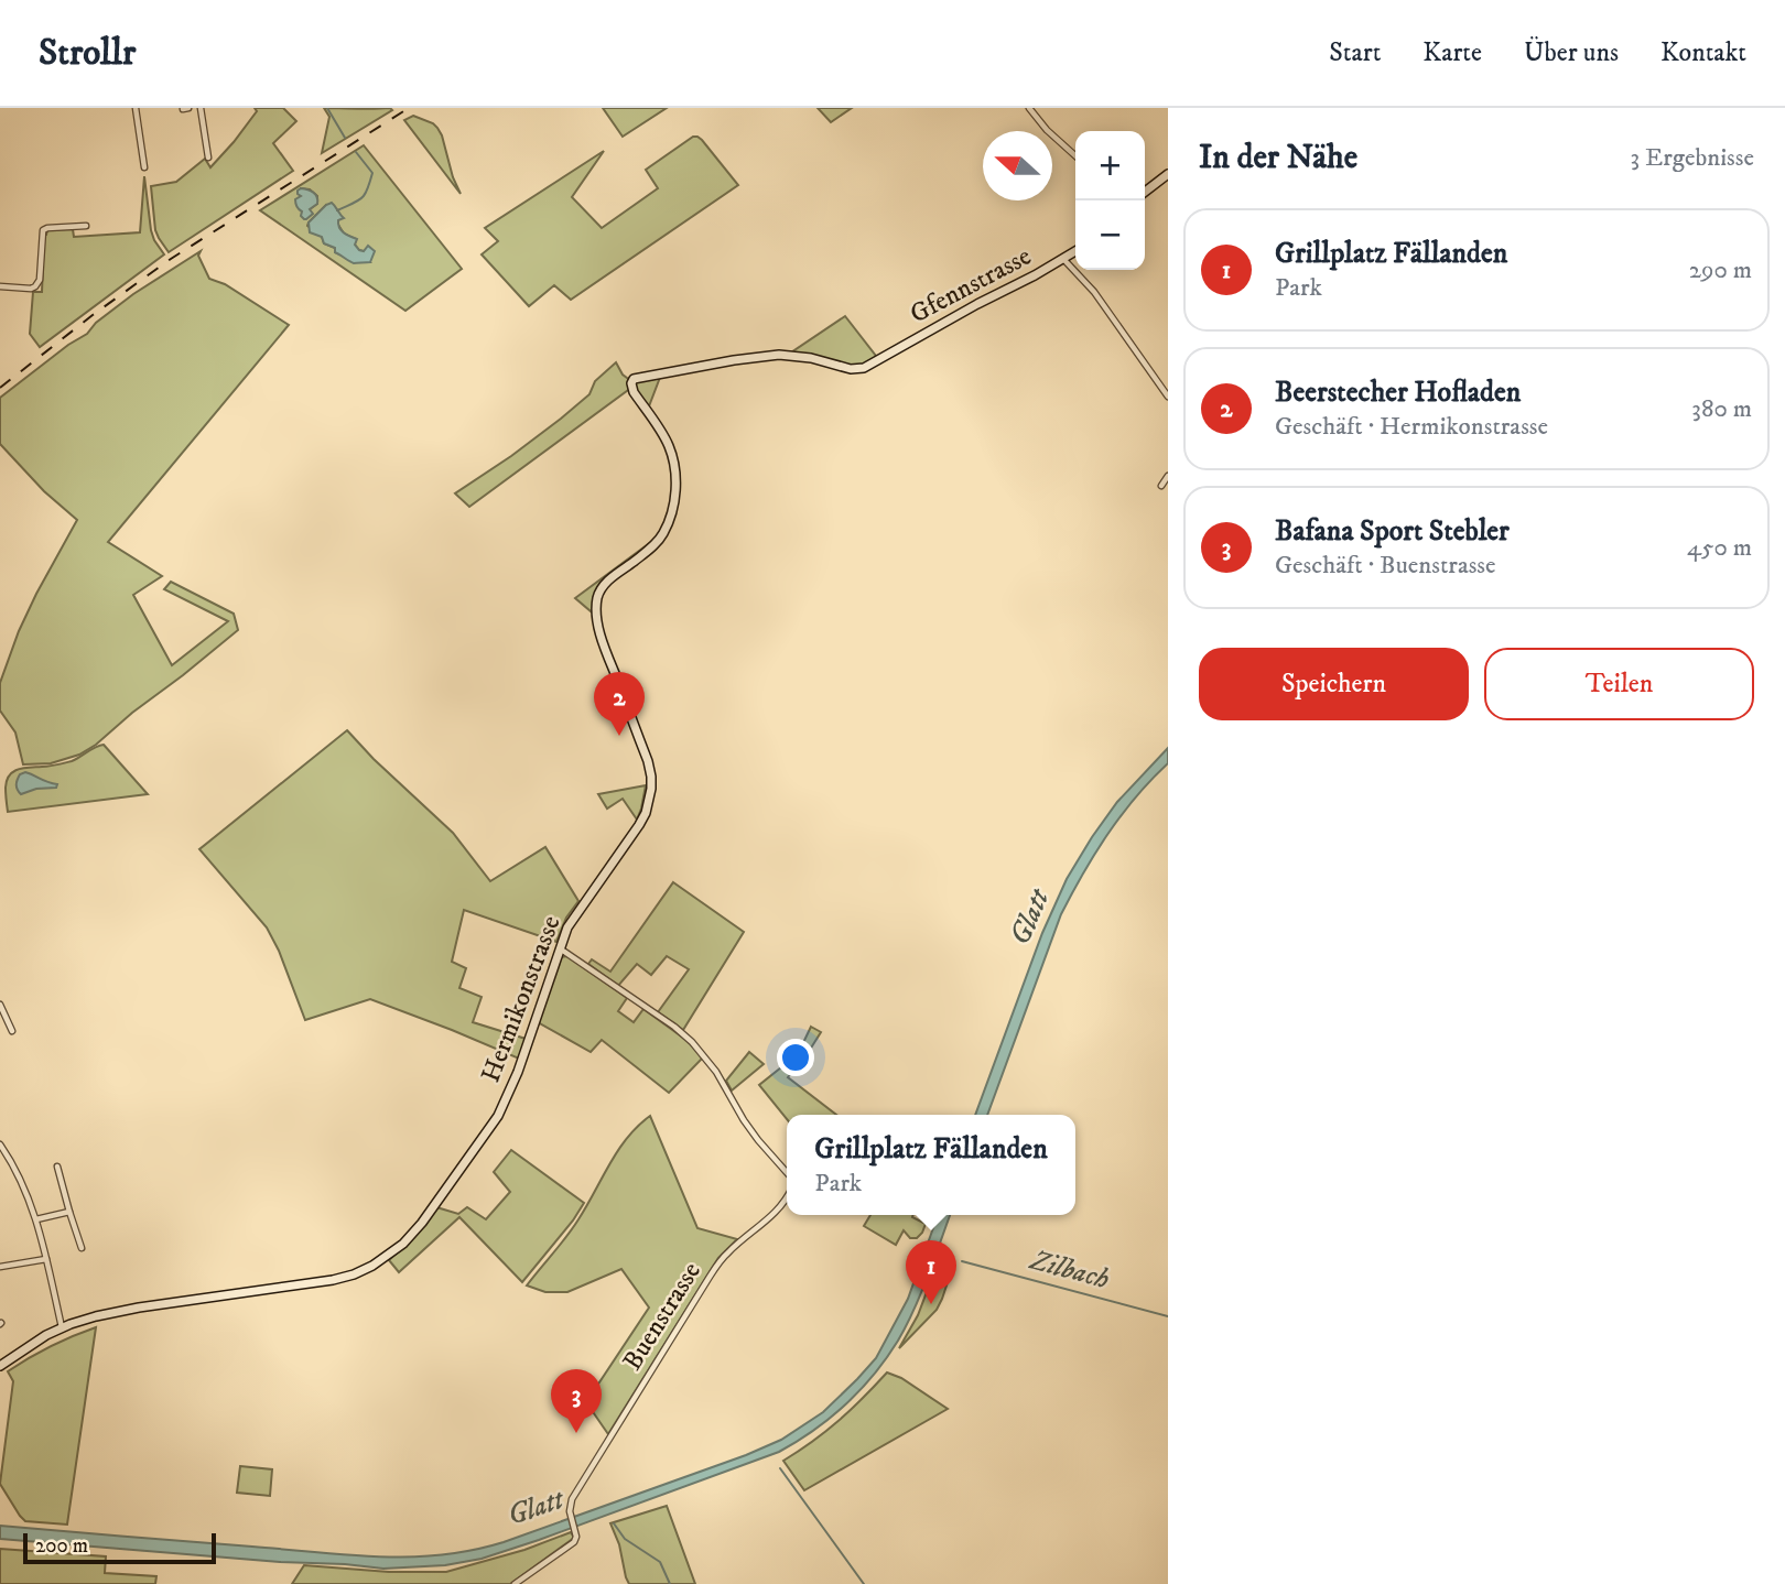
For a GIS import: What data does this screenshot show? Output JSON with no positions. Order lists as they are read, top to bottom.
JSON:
{
  "streets": {
    "street": ["Gfennstrasse", "Hermikonstrasse", "Buenstrasse"]
  },
  "crossings": [
    ["Gfennstrasse", "Hermikonstrasse"]
  ],
  "water": ["Glatt", "Zilbach"],
  "scale_bar": "200 m",
  "north": "left",
  "page": {
    "header": "Strollr",
    "nav": [
      "Start",
      "Karte",
      "Über uns",
      "Kontakt"
    ],
    "heading": ["In der Nähe", "3 Ergebnisse"],
    "map_buttons": ["+", "−"],
    "list": [
      {
        "mark": "1",
        "name": "Grillplatz Fällanden",
        "note": "Park",
        "value": "290 m"
      },
      {
        "mark": "2",
        "name": "Beerstecher Hofladen",
        "note": "Geschäft · Hermikonstrasse",
        "value": "380 m"
      },
      {
        "mark": "3",
        "name": "Bafana Sport Stebler",
        "note": "Geschäft · Buenstrasse",
        "value": "450 m"
      }
    ],
    "buttons": ["Speichern", "Teilen"],
    "pins": ["2", "1", "3"],
    "popup": ["Grillplatz Fällanden", "Park"],
    "scale": "200 m"
  }
}
